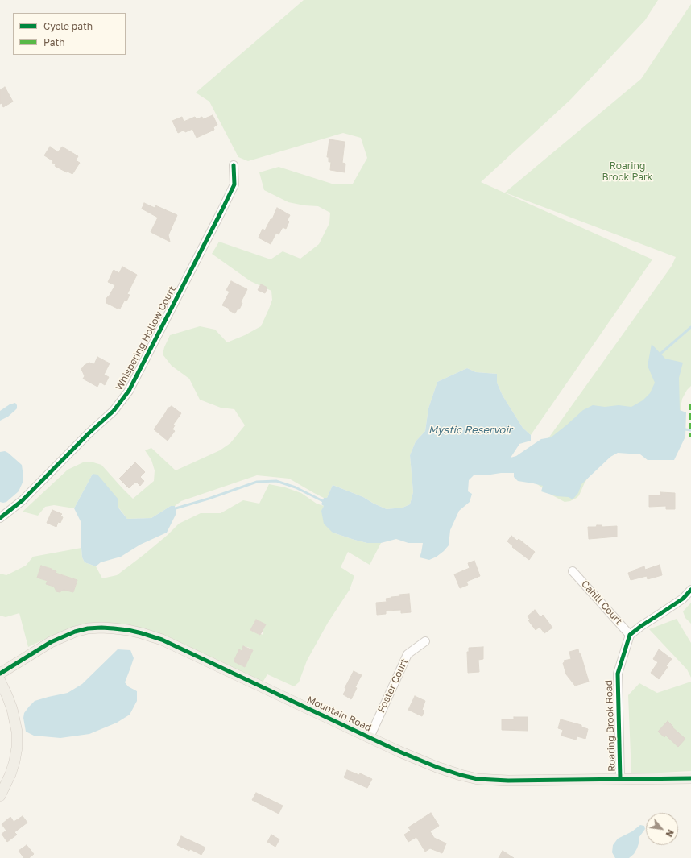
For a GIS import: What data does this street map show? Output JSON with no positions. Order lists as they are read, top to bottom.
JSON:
{
  "streets": {
    "main road": ["Mountain Road"],
    "street": [
      "Whispering Hollow Court",
      "Cahill Court",
      "Foster Court",
      "Roaring Brook Road"
    ]
  },
  "crossings": [
    ["Cahill Court", "Roaring Brook Road"],
    ["Foster Court", "Mountain Road"],
    ["Mountain Road", "Roaring Brook Road"]
  ],
  "water": ["Mystic Reservoir"],
  "parks": ["Roaring Brook Park"],
  "legend": ["Cycle path", "Path"],
  "north": "bottom right"
}
